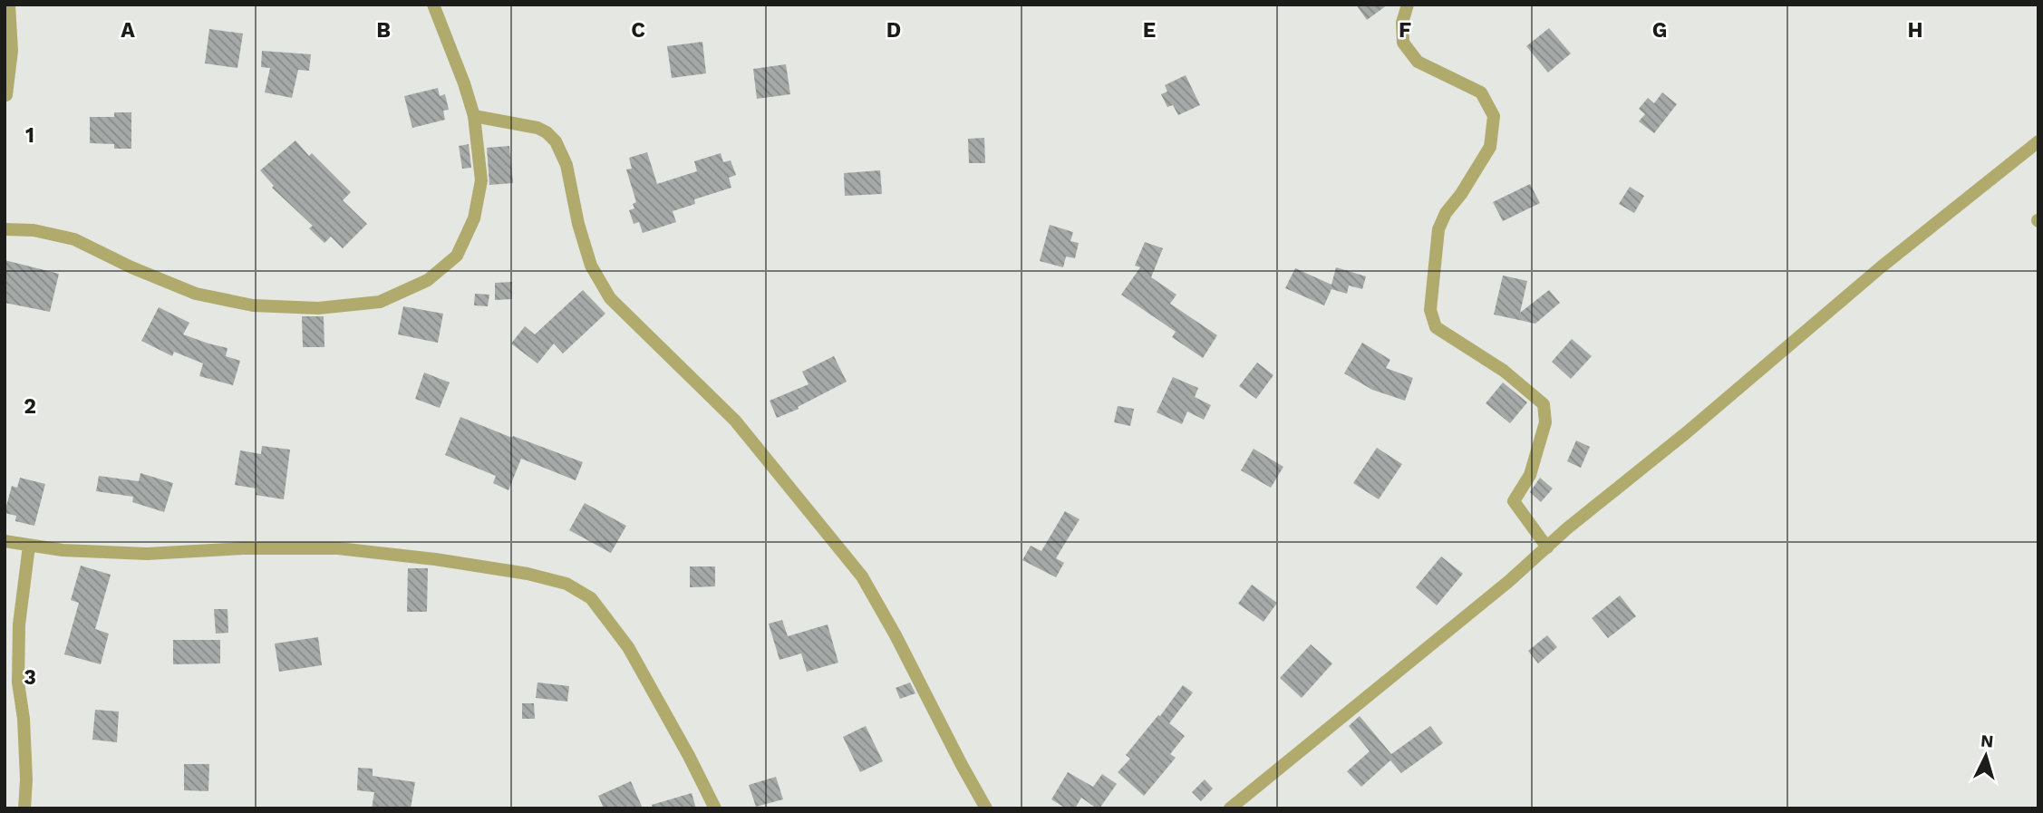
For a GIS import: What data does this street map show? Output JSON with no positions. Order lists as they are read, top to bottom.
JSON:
{
  "north": "top",
  "grid": {
    "columns": [
      "A",
      "B",
      "C",
      "D",
      "E",
      "F",
      "G",
      "H"
    ],
    "rows": ["1", "2", "3"]
  }
}
